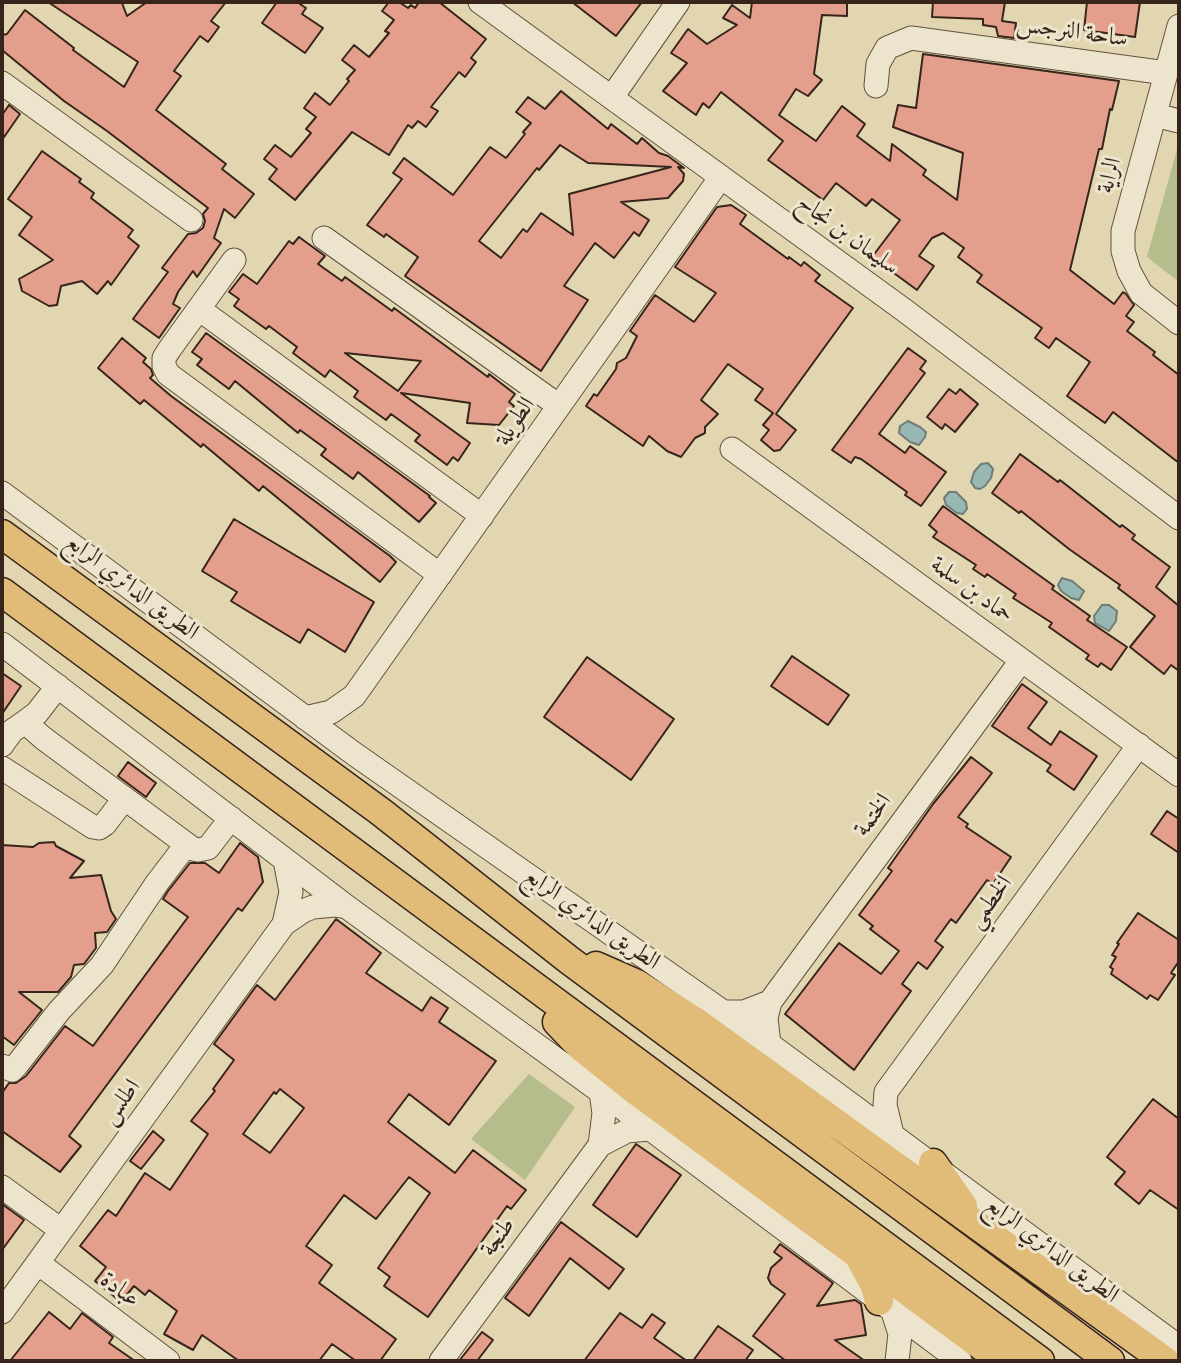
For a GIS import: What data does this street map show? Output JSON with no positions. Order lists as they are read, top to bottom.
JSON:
{
  "streets": {
    "main road": ["الطريق الدائري الرابع"],
    "street": [
      "ساحة النرجس",
      "الراية",
      "سليمان بن نجاح",
      "الطويلة",
      "حماد بن سلمة",
      "الختمة",
      "الخطمي",
      "اطلس",
      "طنجة",
      "عبادة"
    ]
  },
  "crossings": [
    ["ساحة النرجس", "الراية"],
    ["سليمان بن نجاح", "الطويلة"],
    ["الطويلة", "الطريق الدائري الرابع"],
    ["حماد بن سلمة", "الختمة"],
    ["حماد بن سلمة", "الخطمي"],
    ["اطلس", "عبادة"]
  ]
}
